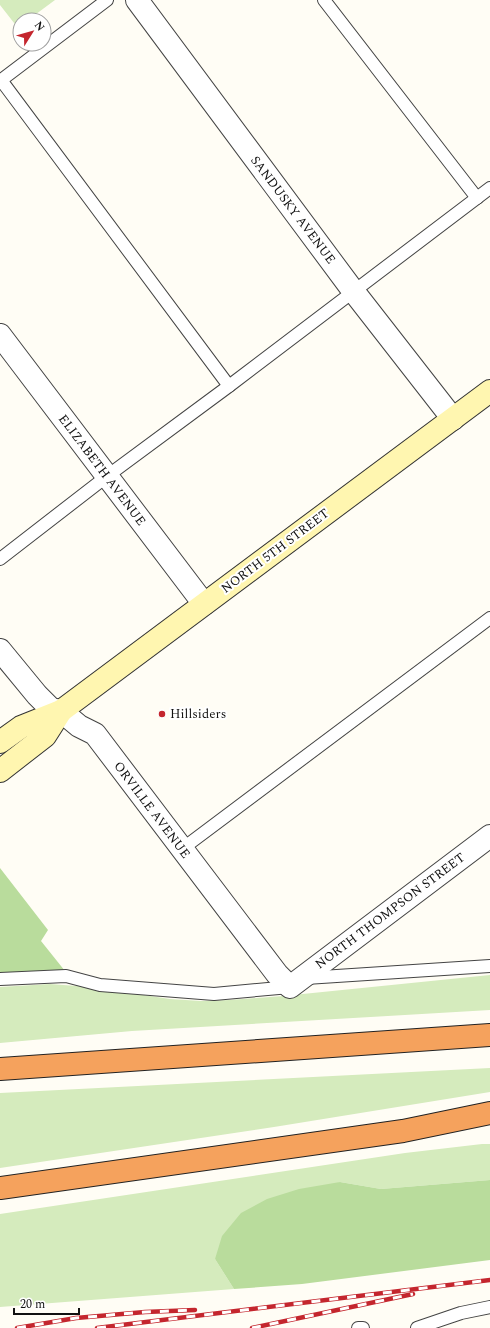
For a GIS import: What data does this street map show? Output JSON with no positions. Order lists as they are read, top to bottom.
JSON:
{
  "streets": {
    "main road": ["NORTH 5TH STREET"],
    "street": [
      "SANDUSKY AVENUE",
      "ELIZABETH AVENUE",
      "ORVILLE AVENUE",
      "NORTH THOMPSON STREET"
    ]
  },
  "crossings": [
    ["SANDUSKY AVENUE", "NORTH 5TH STREET"],
    ["ELIZABETH AVENUE", "NORTH 5TH STREET"],
    ["NORTH 5TH STREET", "ORVILLE AVENUE"],
    ["ORVILLE AVENUE", "NORTH THOMPSON STREET"]
  ],
  "places": ["Hillsiders"],
  "scale_bar": "20 m",
  "north": "top right"
}
